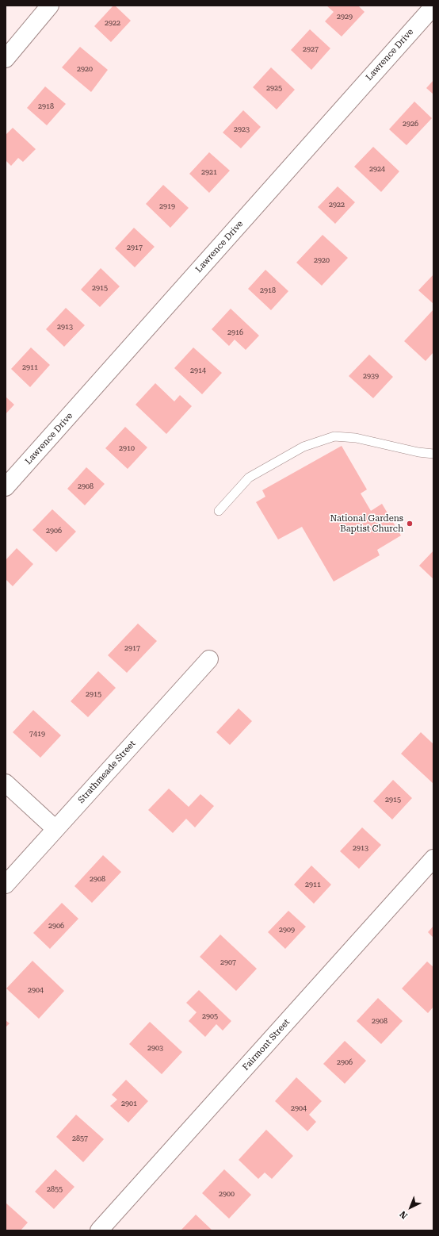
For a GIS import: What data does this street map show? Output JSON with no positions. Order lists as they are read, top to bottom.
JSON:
{
  "streets": {
    "street": ["Lawrence Drive", "Strathmeade Street", "Fairmont Street"]
  },
  "places": ["National Gardens Baptist Church"],
  "house_numbers": [
    "2929",
    "2922",
    "2927",
    "2920",
    "2925",
    "2918",
    "2926",
    "2923",
    "2924",
    "2921",
    "2922",
    "2919",
    "2917",
    "2920",
    "2915",
    "2918",
    "2913",
    "2916",
    "2911",
    "2914",
    "2939",
    "2910",
    "2908",
    "2906",
    "2917",
    "2915",
    "7419",
    "2915",
    "2913",
    "2908",
    "2911",
    "2906",
    "2909",
    "2907",
    "2904",
    "2905",
    "2908",
    "2903",
    "2906",
    "2901",
    "2904",
    "2857",
    "2855",
    "2900"
  ],
  "north": "bottom left"
}
